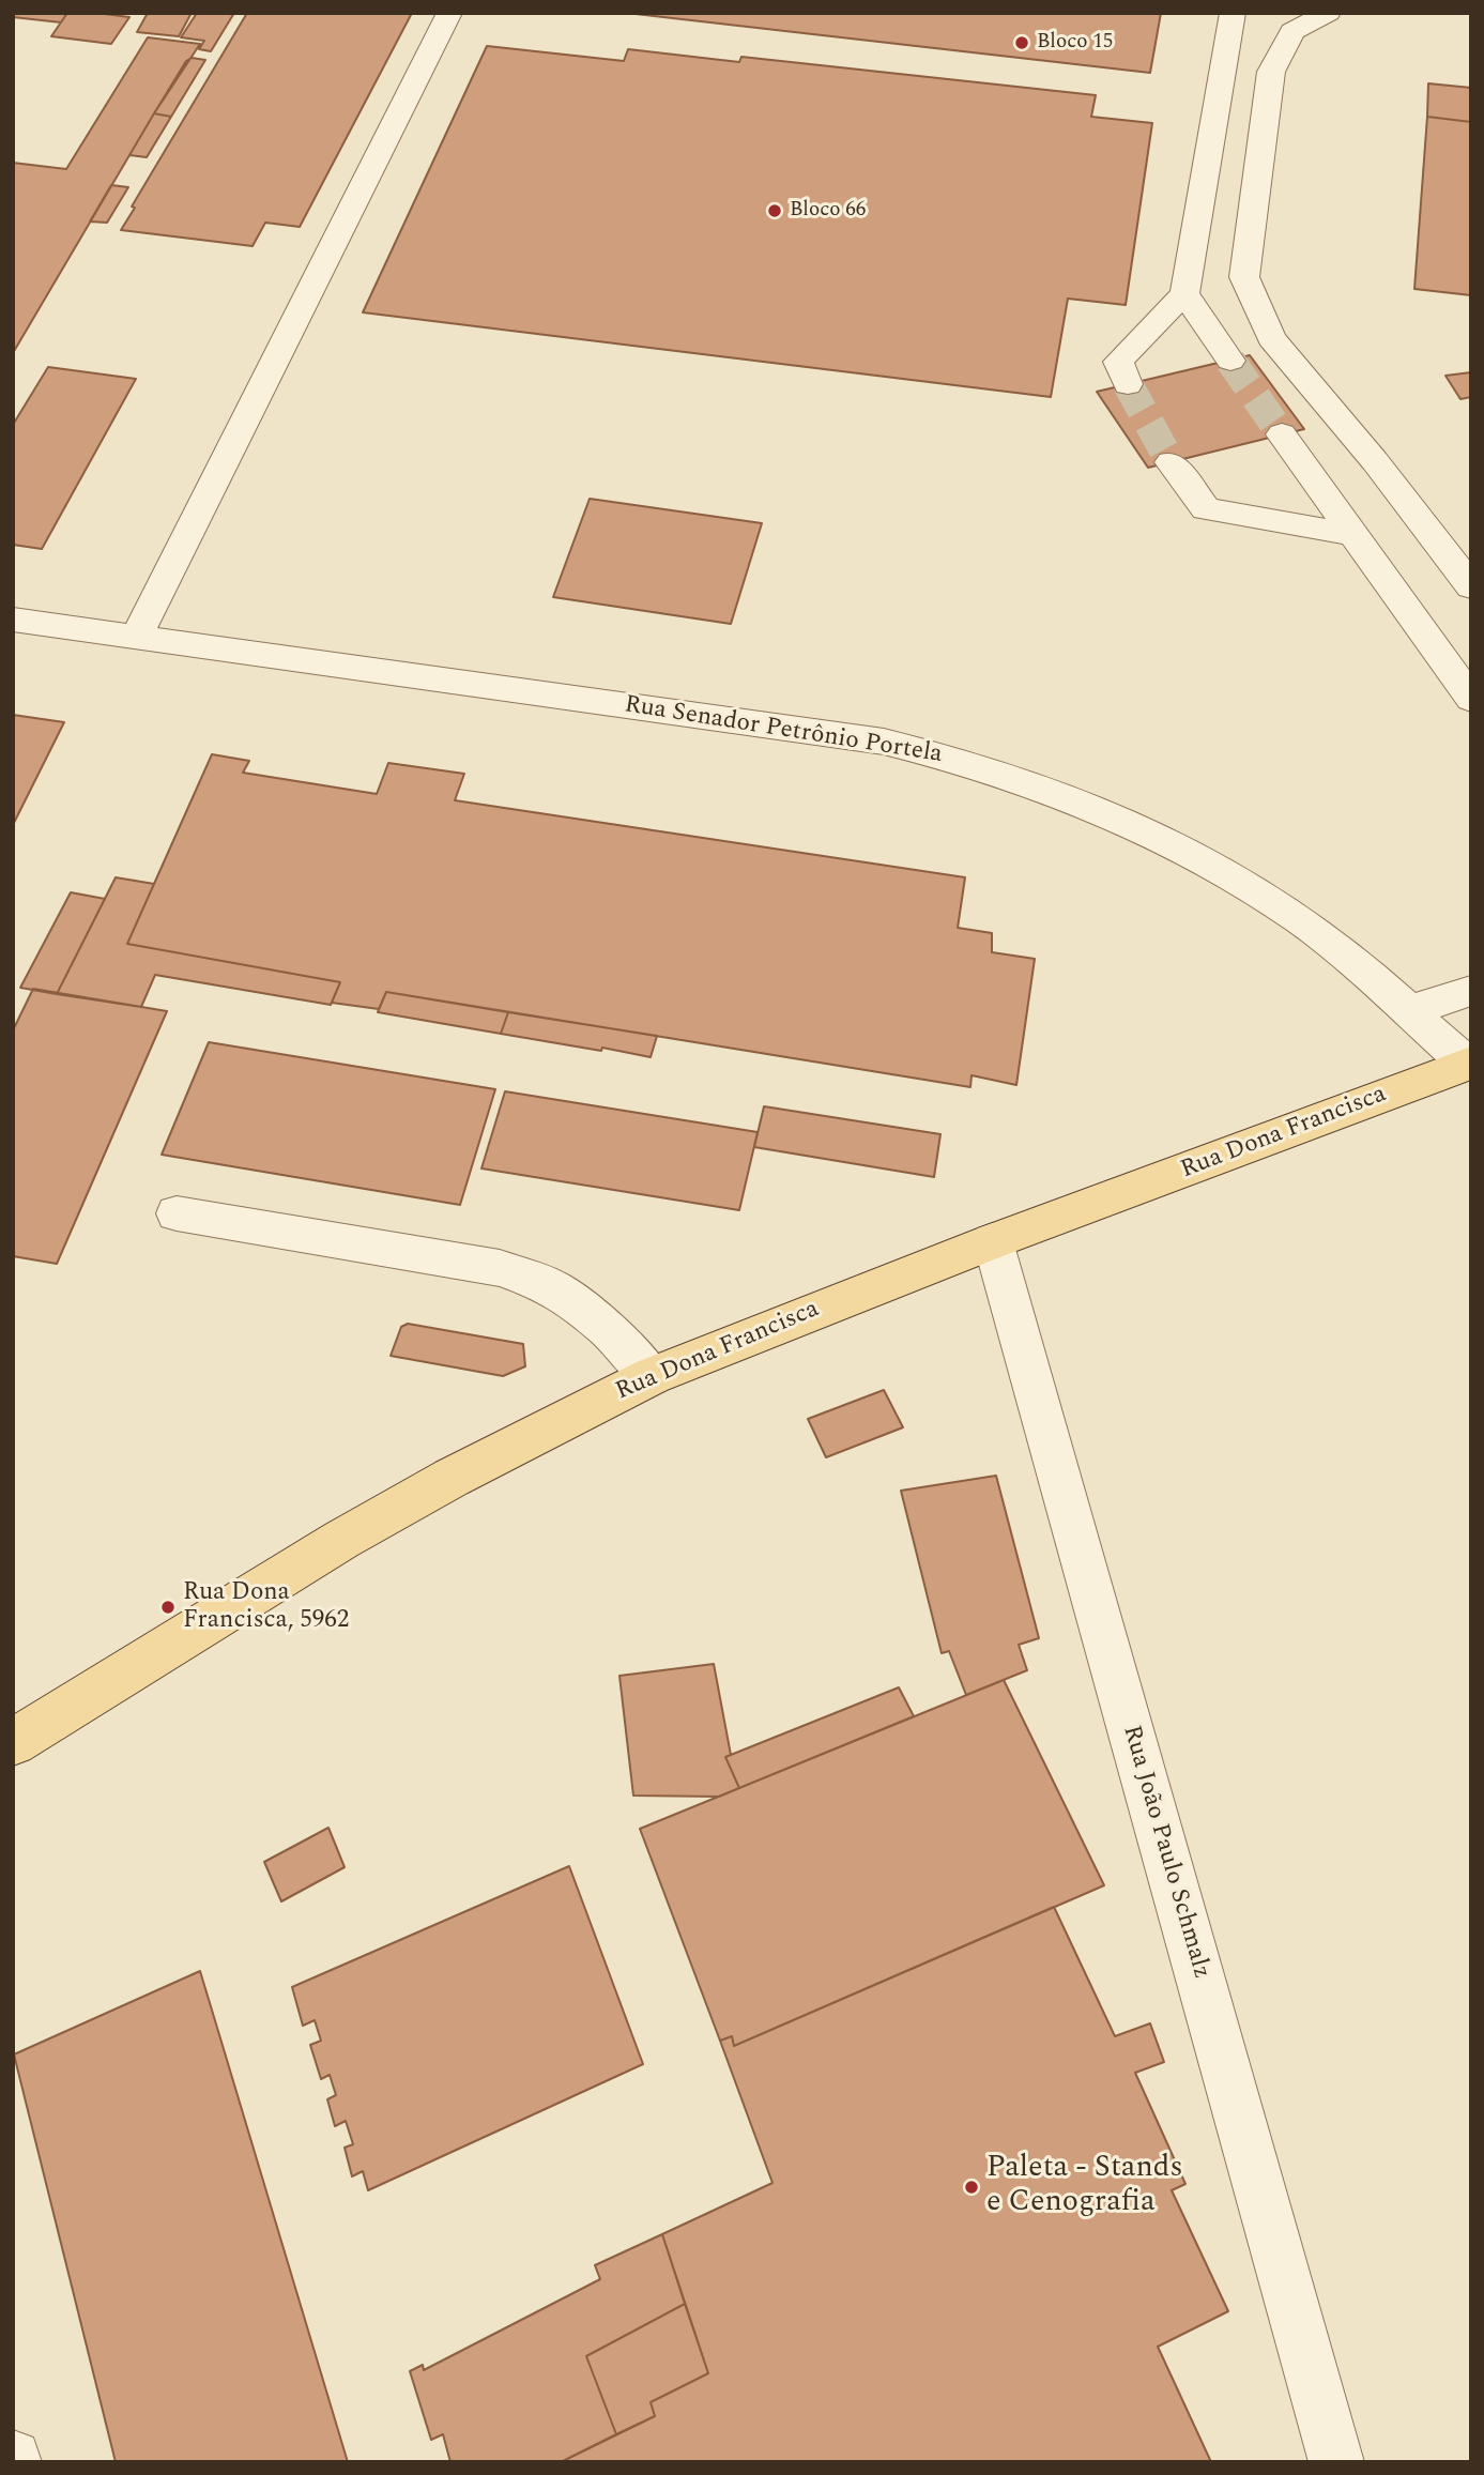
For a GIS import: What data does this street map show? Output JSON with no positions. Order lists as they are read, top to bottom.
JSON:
{
  "streets": {
    "main road": ["Rua Dona Francisca"],
    "street": ["Rua Senador Petrônio Portela", "Rua João Paulo Schmalz"]
  },
  "crossings": [
    ["Rua Senador Petrônio Portela", "Rua Dona Francisca"],
    ["Rua Dona Francisca", "Rua João Paulo Schmalz"]
  ],
  "places": [
    "Bloco 15",
    "Bloco 66",
    "Rua Dona Francisca, 5962",
    "Paleta - Stands e Cenografia"
  ]
}
